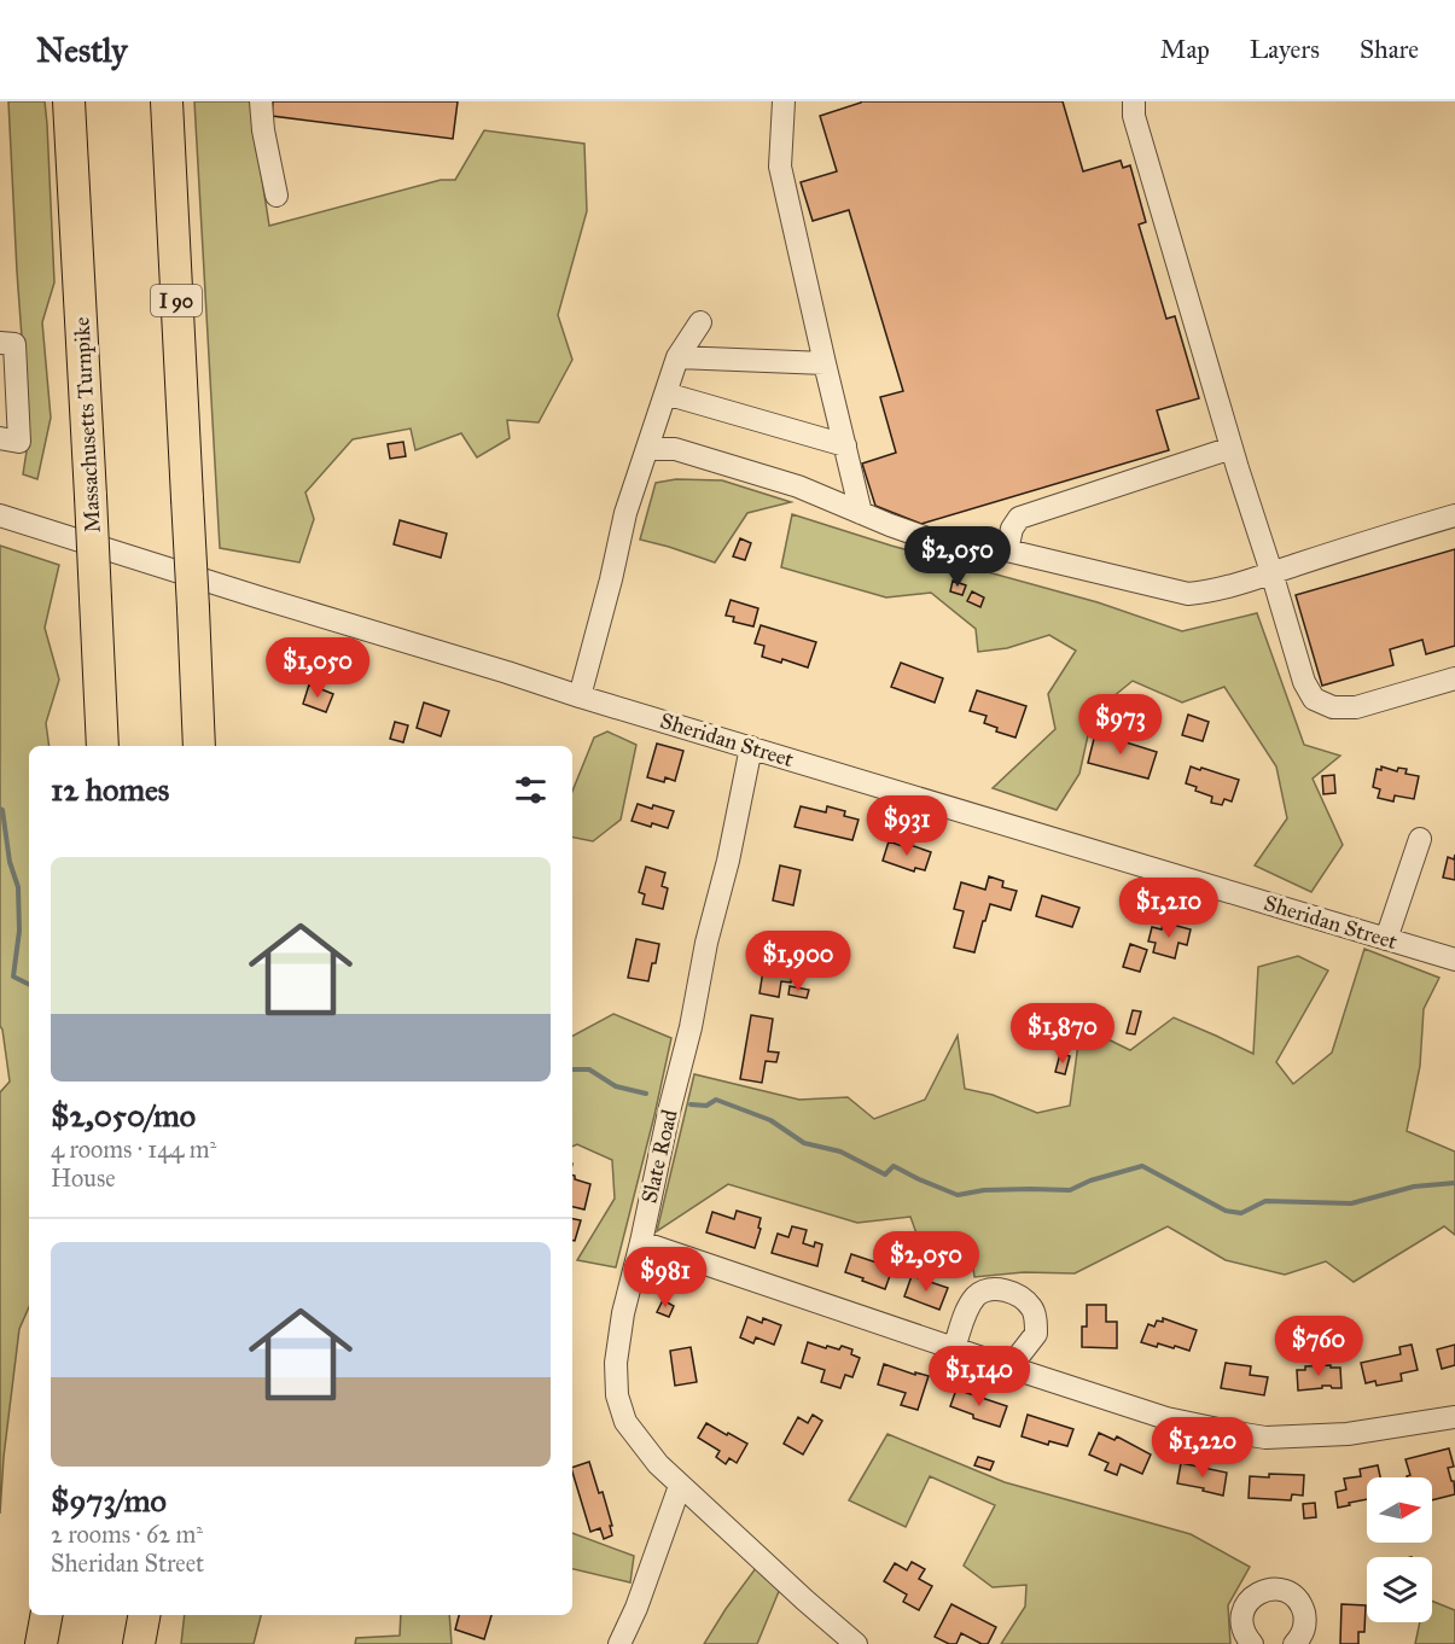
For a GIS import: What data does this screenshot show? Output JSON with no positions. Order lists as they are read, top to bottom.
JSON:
{
  "streets": {
    "highway": ["I 90", "Massachusetts Turnpike"],
    "street": ["Sheridan Street", "Slate Road"]
  },
  "crossings": [
    ["Sheridan Street", "Slate Road"]
  ],
  "north": "right",
  "page": {
    "header": "Nestly",
    "nav": ["Map", "Layers", "Share"],
    "price": [
      "$2,050",
      "$1,050",
      "$973",
      "$931",
      "$1,210",
      "$1,900",
      "$1,870",
      "$2,050",
      "$981",
      "$760",
      "$1,140",
      "$1,220"
    ],
    "heading": "12 homes",
    "list": [
      {
        "name": "$2,050/mo",
        "note": "4 rooms · 144 m² · House"
      },
      {
        "name": "$973/mo",
        "note": "2 rooms · 62 m² · Sheridan Street"
      }
    ]
  }
}
